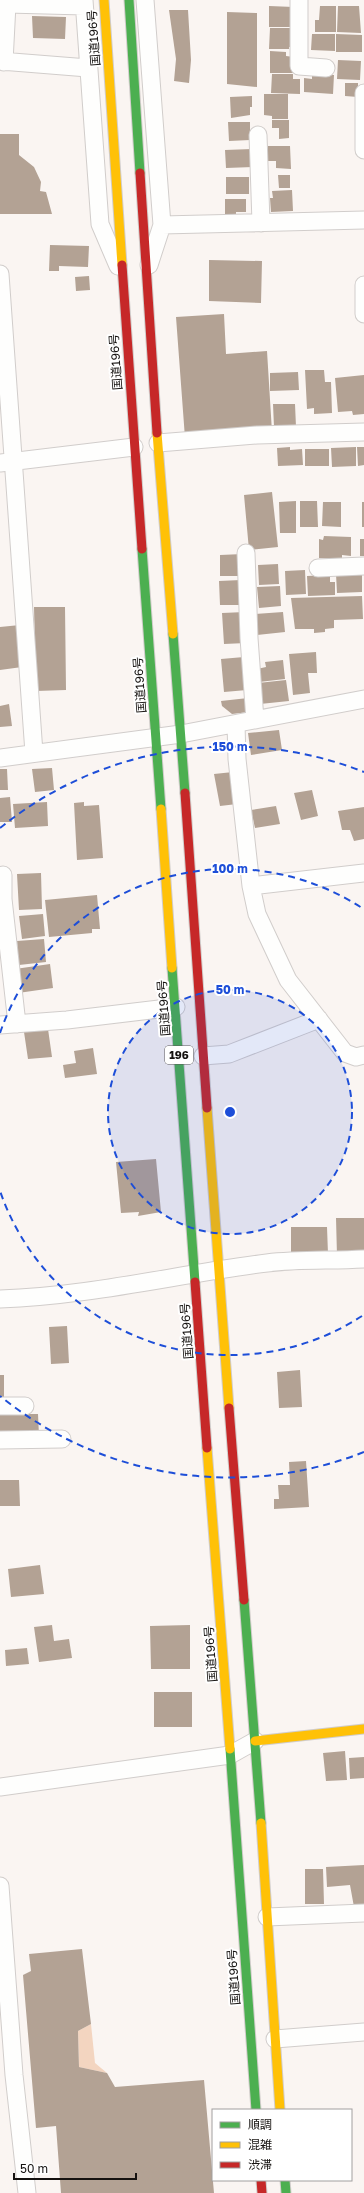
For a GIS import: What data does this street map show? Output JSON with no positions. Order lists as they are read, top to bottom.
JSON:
{
  "streets": {
    "main road": ["国道196号", "196"]
  },
  "legend": ["順調", "混雑", "渋滞"],
  "scale_bar": "50 m",
  "rings": ["150 m", "100 m", "50 m"]
}
